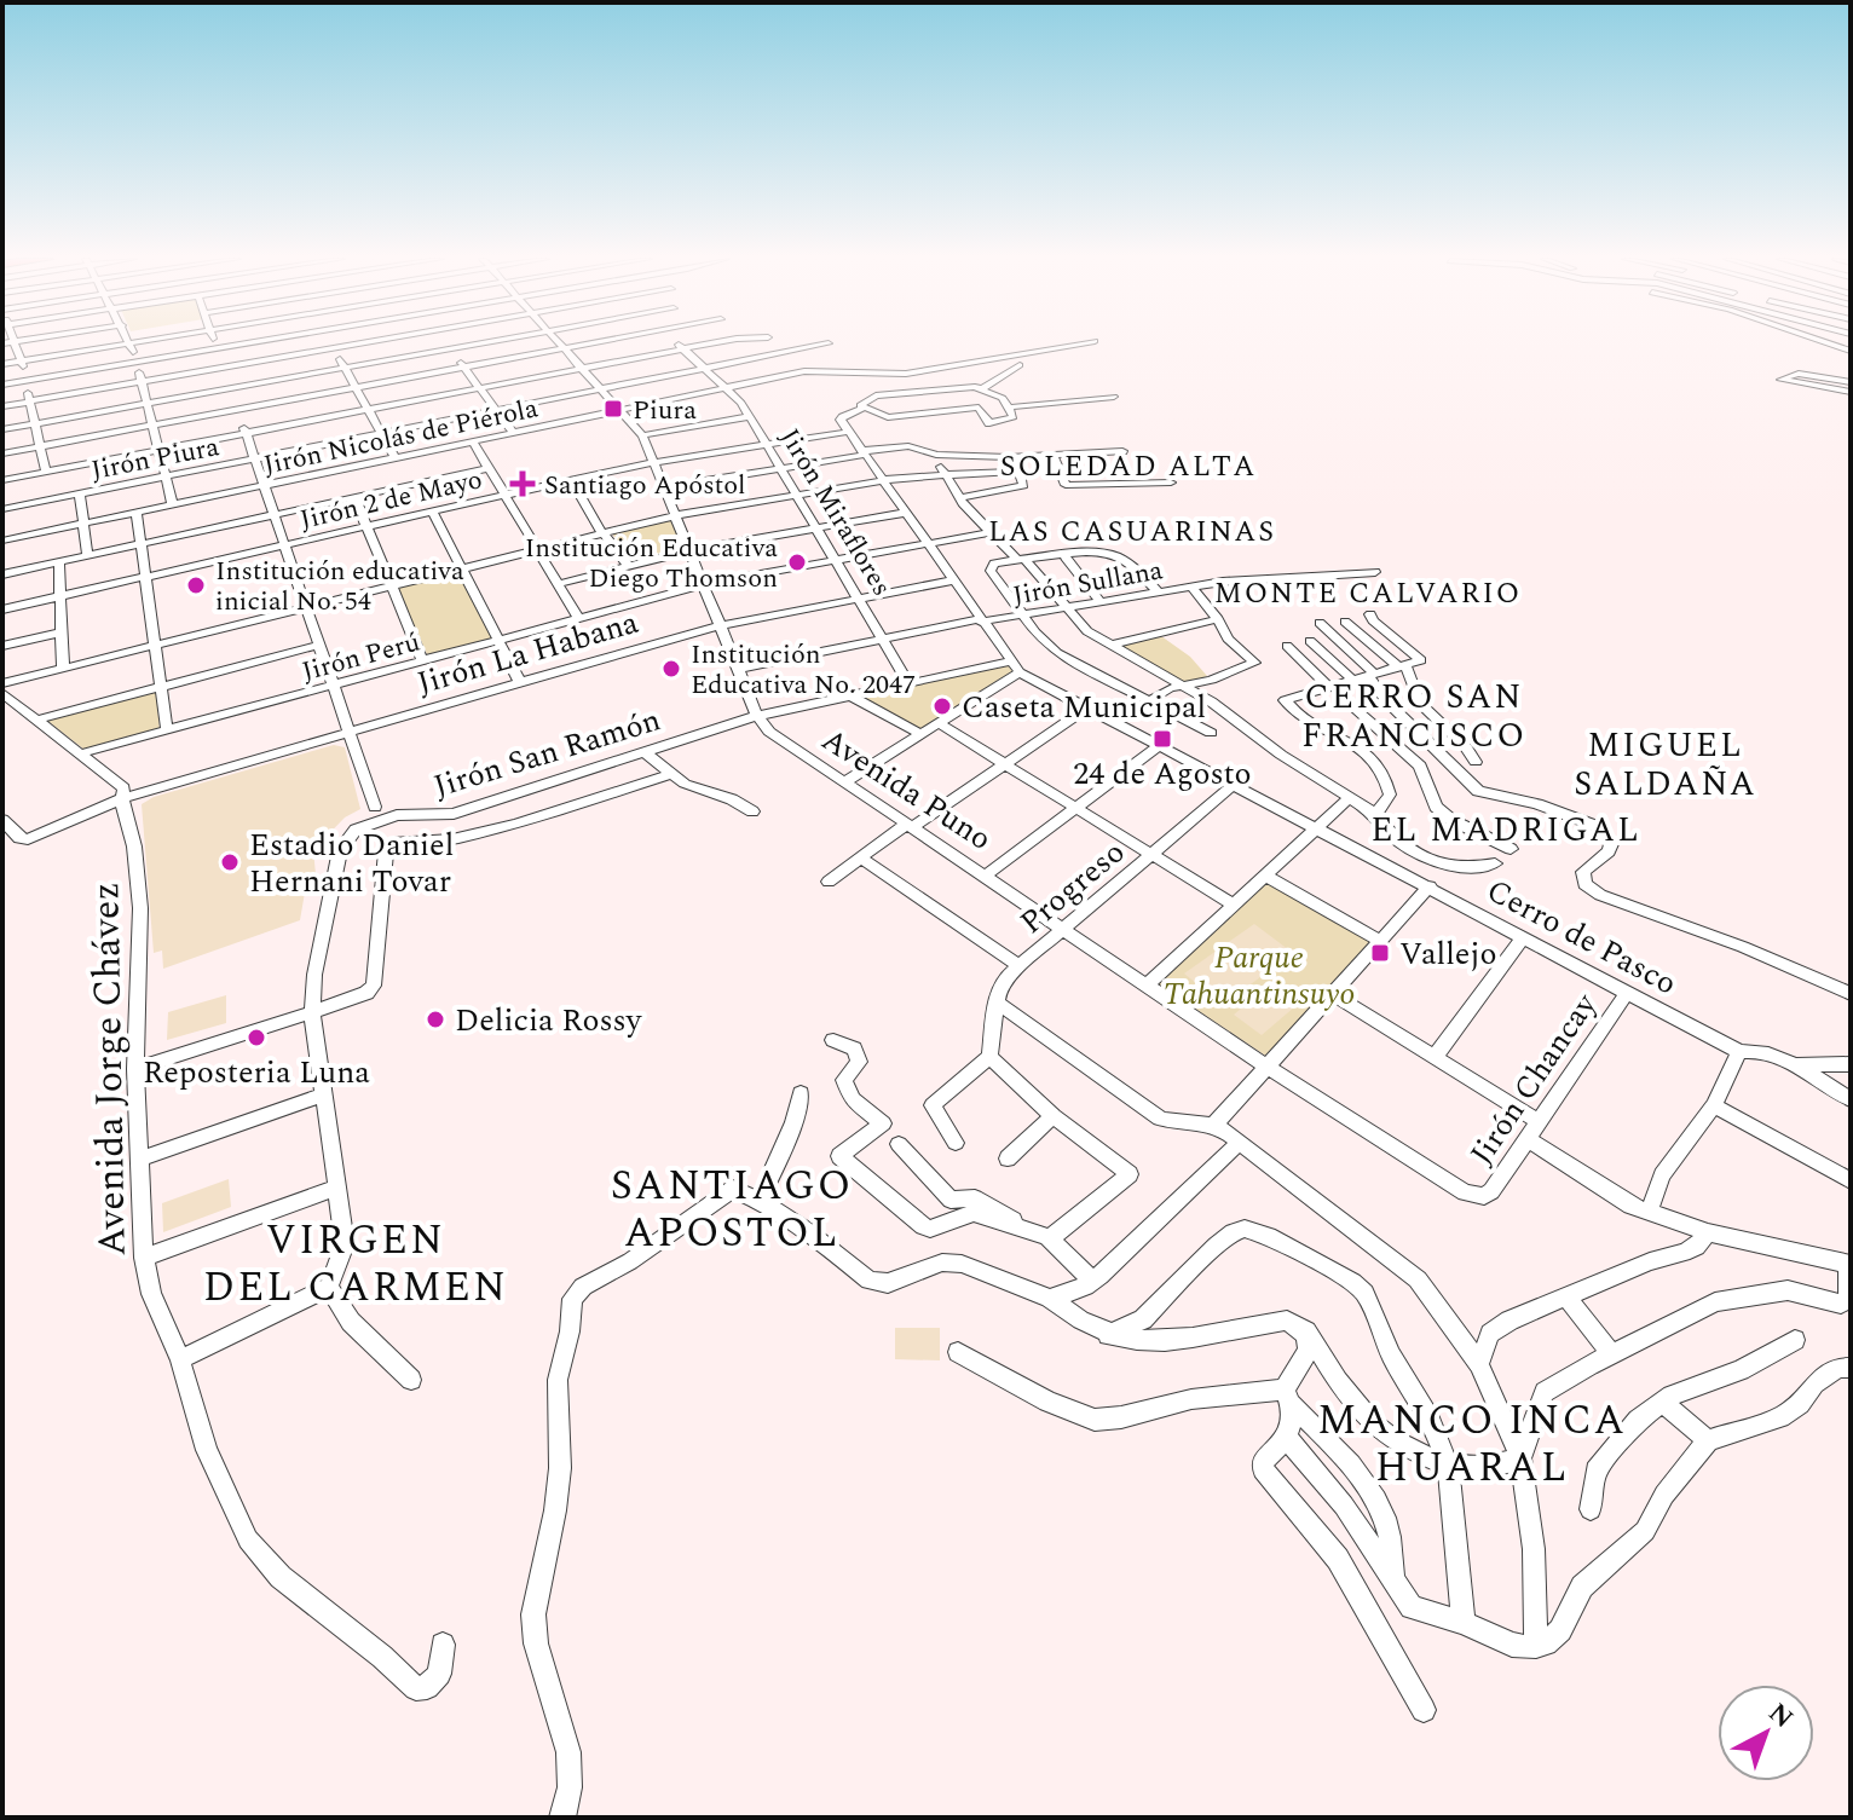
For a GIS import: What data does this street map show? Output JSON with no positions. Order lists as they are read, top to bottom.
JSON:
{
  "streets": {
    "street": [
      "Jirón Nicolás de Piérola",
      "Jirón Piura",
      "Jirón 2 de Mayo",
      "Jirón Miraflores",
      "Jirón Sullana",
      "Jirón La Habana",
      "Jirón Perú",
      "Jirón San Ramón",
      "Avenida Puno",
      "Progreso",
      "Cerro de Pasco",
      "Avenida Jorge Chávez",
      "Jirón Chancay"
    ]
  },
  "crossings": [
    ["Jirón Nicolás de Piérola", "Jirón Miraflores"],
    ["Jirón Nicolás de Piérola", "Avenida Puno"],
    ["Jirón Piura", "Jirón Miraflores"],
    ["Jirón Piura", "Avenida Puno"],
    ["Jirón 2 de Mayo", "Jirón Miraflores"],
    ["Jirón 2 de Mayo", "Avenida Puno"],
    ["Jirón 2 de Mayo", "Cerro de Pasco"],
    ["Jirón Miraflores", "Jirón Sullana"],
    ["Jirón Miraflores", "Jirón La Habana"],
    ["Jirón Miraflores", "Jirón Perú"],
    ["Jirón Miraflores", "Jirón San Ramón"],
    ["Jirón Sullana", "Avenida Puno"],
    ["Jirón Sullana", "Cerro de Pasco"],
    ["Jirón La Habana", "Avenida Puno"],
    ["Jirón La Habana", "Cerro de Pasco"],
    ["Jirón La Habana", "Avenida Jorge Chávez"],
    ["Jirón Perú", "Avenida Puno"],
    ["Jirón Perú", "Cerro de Pasco"],
    ["Jirón Perú", "Avenida Jorge Chávez"],
    ["Jirón San Ramón", "Avenida Puno"],
    ["Jirón San Ramón", "Cerro de Pasco"],
    ["Avenida Puno", "Progreso"],
    ["Avenida Puno", "Jirón Chancay"],
    ["Progreso", "Cerro de Pasco"],
    ["Cerro de Pasco", "Jirón Chancay"]
  ],
  "districts": [
    "SOLEDAD ALTA",
    "LAS CASUARINAS",
    "MONTE CALVARIO",
    "CERRO SAN FRANCISCO",
    "MIGUEL SALDAÑA",
    "EL MADRIGAL",
    "SANTIAGO APOSTOL",
    "VIRGEN DEL CARMEN",
    "MANCO INCA HUARAL"
  ],
  "parks": ["Parque Tahuantinsuyo"],
  "places": {
    "transit": ["Piura", "24 de Agosto", "Vallejo"],
    "health": ["Santiago Apóstol"],
    "other": [
      "Institución Educativa Diego Thomson",
      "Institución educativa inicial No. 54",
      "Institución Educativa No. 2047",
      "Caseta Municipal",
      "Estadio Daniel Hernani Tovar",
      "Delicia Rossy",
      "Reposteria Luna"
    ]
  },
  "north": "top right"
}
